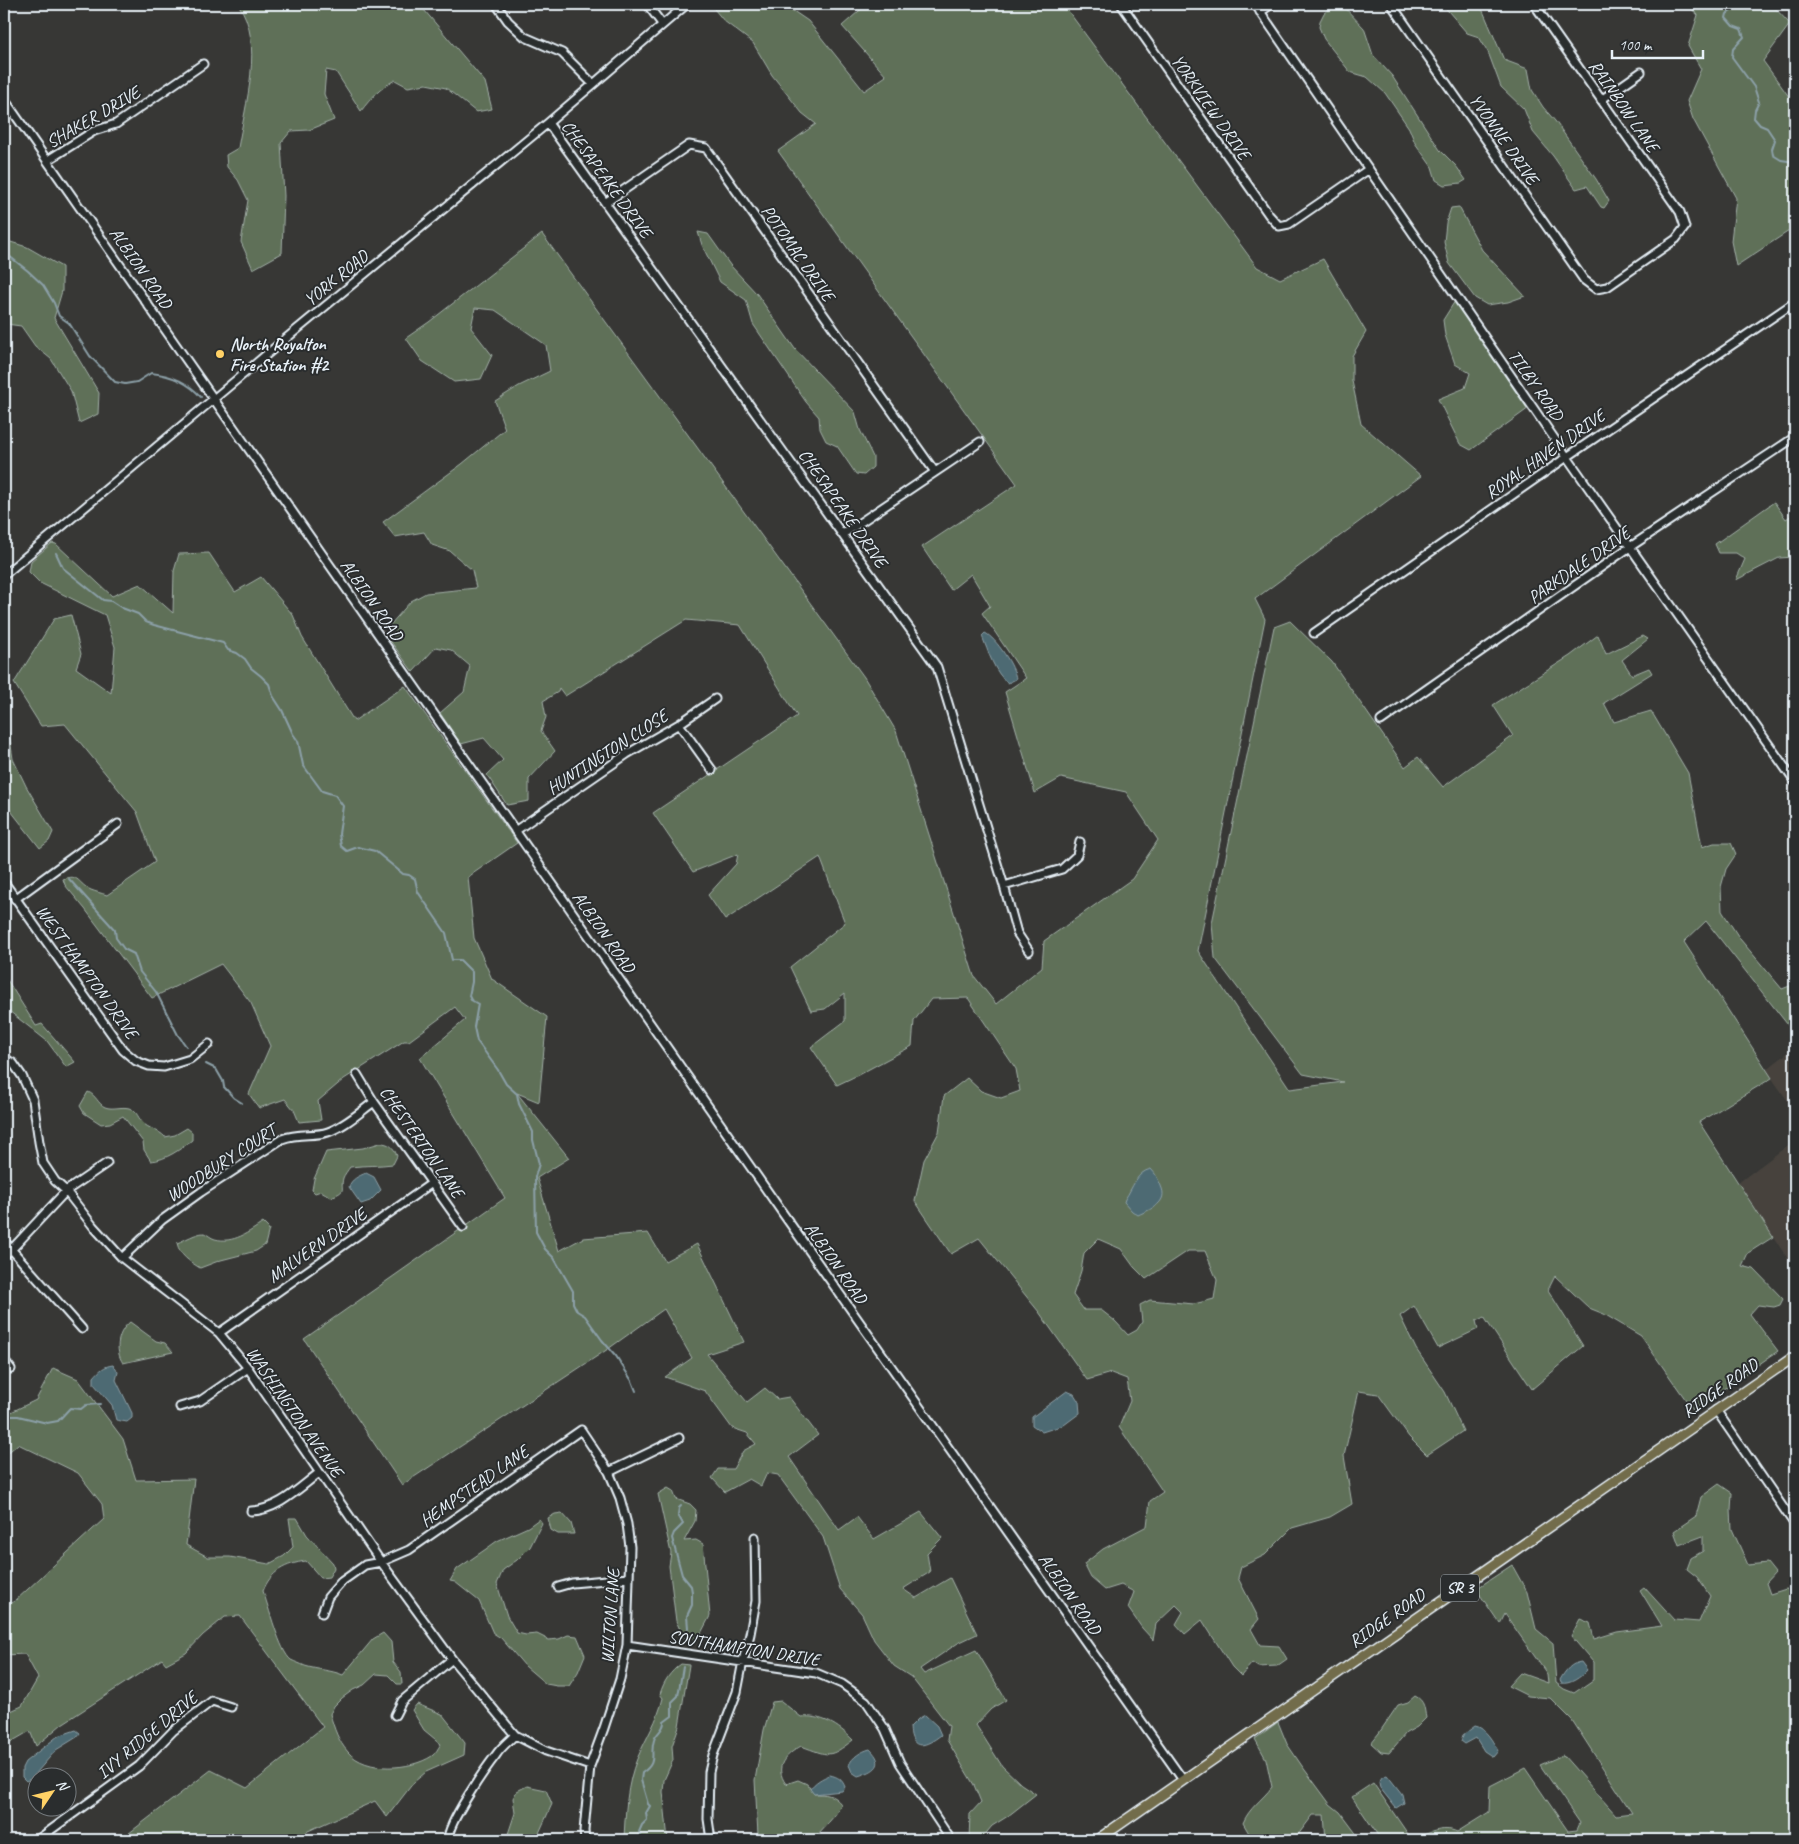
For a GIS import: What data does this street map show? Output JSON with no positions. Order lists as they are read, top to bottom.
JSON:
{
  "streets": {
    "main road": ["RIDGE ROAD", "SR 3"],
    "street": [
      "RAINBOW LANE",
      "YORKVIEW DRIVE",
      "SHAKER DRIVE",
      "YVONNE DRIVE",
      "CHESAPEAKE DRIVE",
      "POTOMAC DRIVE",
      "ALBION ROAD",
      "YORK ROAD",
      "TILBY ROAD",
      "ROYAL HAVEN DRIVE",
      "PARKDALE DRIVE",
      "HUNTINGTON CLOSE",
      "WEST HAMPTON DRIVE",
      "CHESTERTON LANE",
      "WOODBURY COURT",
      "MALVERN DRIVE",
      "WASHINGTON AVENUE",
      "HEMPSTEAD LANE",
      "WILTON LANE",
      "SOUTHAMPTON DRIVE",
      "IVY RIDGE DRIVE"
    ]
  },
  "crossings": [
    ["RAINBOW LANE", "YVONNE DRIVE"],
    ["YORKVIEW DRIVE", "TILBY ROAD"],
    ["SHAKER DRIVE", "ALBION ROAD"],
    ["CHESAPEAKE DRIVE", "POTOMAC DRIVE"],
    ["CHESAPEAKE DRIVE", "YORK ROAD"],
    ["ALBION ROAD", "YORK ROAD"],
    ["ALBION ROAD", "HUNTINGTON CLOSE"],
    ["ALBION ROAD", "RIDGE ROAD"],
    ["TILBY ROAD", "ROYAL HAVEN DRIVE"],
    ["TILBY ROAD", "PARKDALE DRIVE"],
    ["CHESTERTON LANE", "WOODBURY COURT"],
    ["CHESTERTON LANE", "MALVERN DRIVE"],
    ["WOODBURY COURT", "WASHINGTON AVENUE"],
    ["MALVERN DRIVE", "WASHINGTON AVENUE"],
    ["WASHINGTON AVENUE", "HEMPSTEAD LANE"],
    ["WASHINGTON AVENUE", "WILTON LANE"],
    ["HEMPSTEAD LANE", "WILTON LANE"],
    ["WILTON LANE", "SOUTHAMPTON DRIVE"]
  ],
  "places": ["North Royalton Fire Station #2"],
  "scale_bar": "100 m",
  "north": "top right"
}
